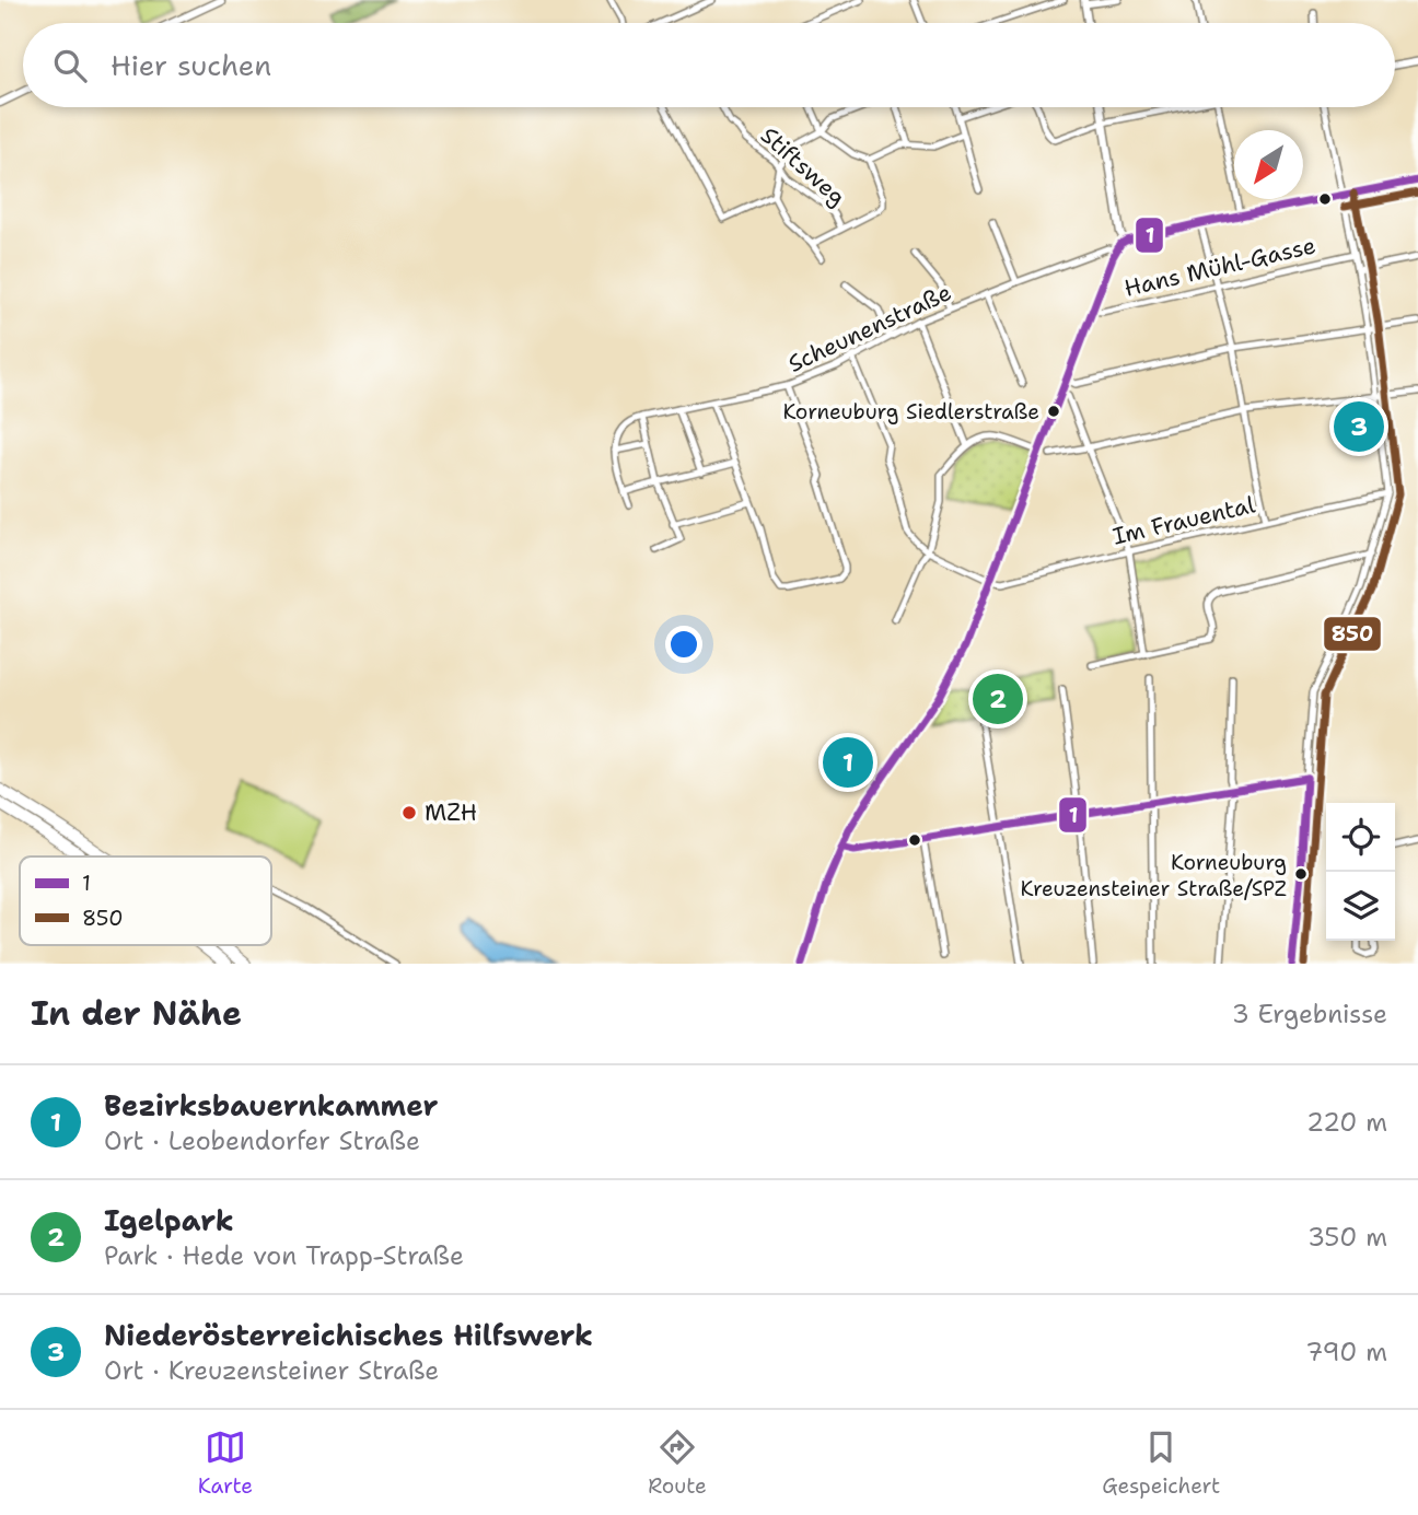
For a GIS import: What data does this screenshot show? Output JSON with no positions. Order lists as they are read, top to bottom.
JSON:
{
  "streets": {
    "street": [
      "Stiftsweg",
      "Hans Mühl-Gasse",
      "Scheunenstraße",
      "Im Frauental"
    ]
  },
  "places": ["Korneuburg Siedlerstraße", "MZH", "Korneuburg Kreuzensteiner Straße/SPZ"],
  "lines": ["transit line 1", "transit line 850"],
  "legend": ["1", "850"],
  "north": "bottom left",
  "page": {
    "search": "Hier suchen",
    "pins": ["3", "2", "1"],
    "heading": ["In der Nähe", "3 Ergebnisse"],
    "list": [
      {
        "mark": "1",
        "name": "Bezirksbauernkammer",
        "note": "Ort · Leobendorfer Straße",
        "value": "220 m"
      },
      {
        "mark": "2",
        "name": "Igelpark",
        "note": "Park · Hede von Trapp-Straße",
        "value": "350 m"
      },
      {
        "mark": "3",
        "name": "Niederösterreichisches Hilfswerk",
        "note": "Ort · Kreuzensteiner Straße",
        "value": "790 m"
      }
    ],
    "nav": ["Karte", "Route", "Gespeichert"]
  }
}
